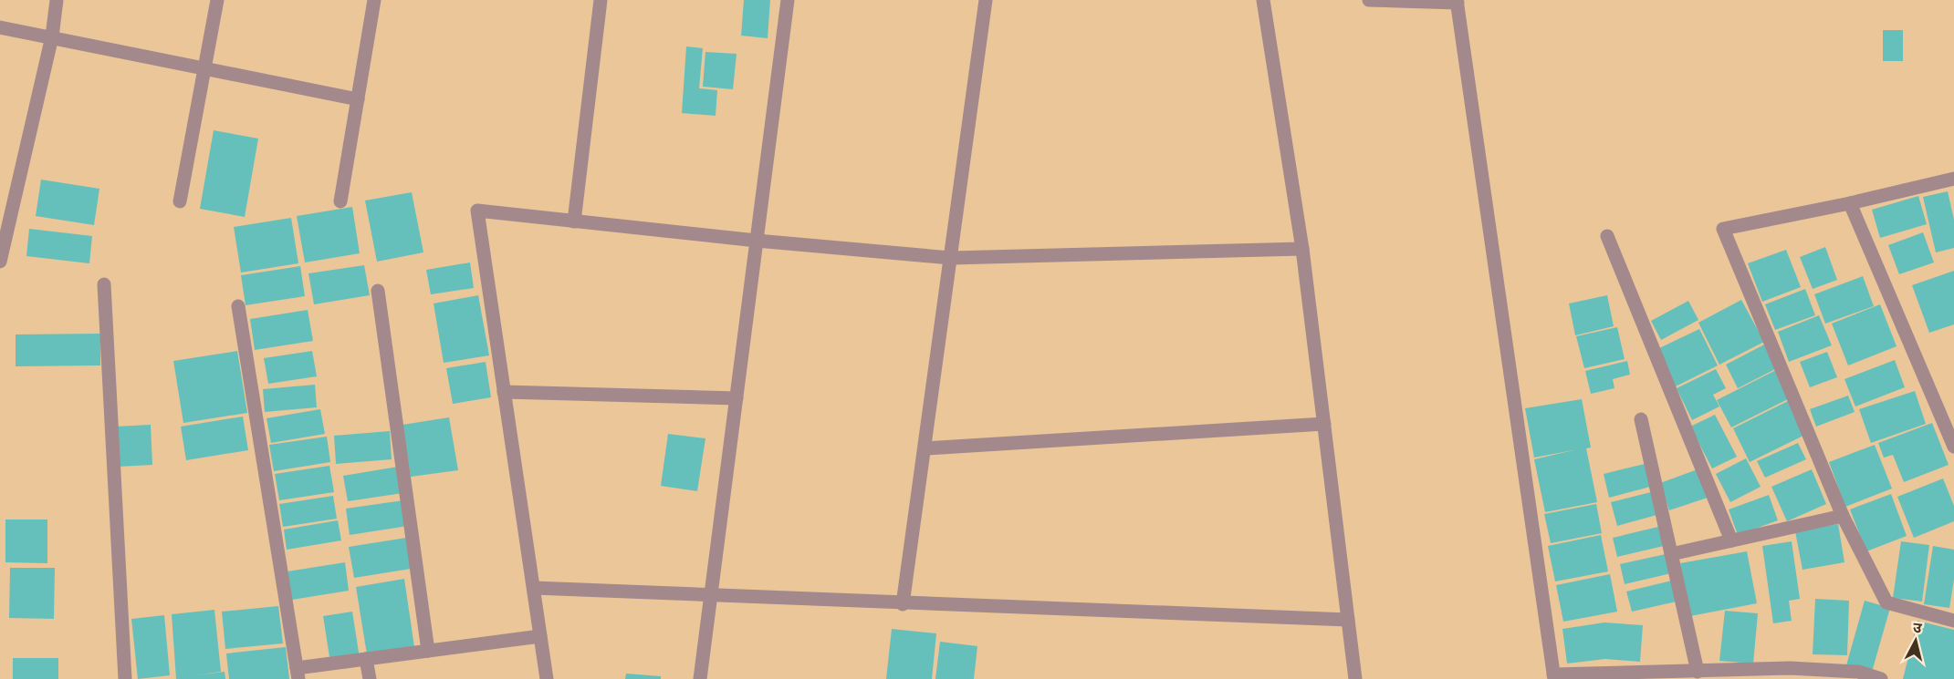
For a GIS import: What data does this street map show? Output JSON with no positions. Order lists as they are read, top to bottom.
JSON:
{
  "north": "top"
}
